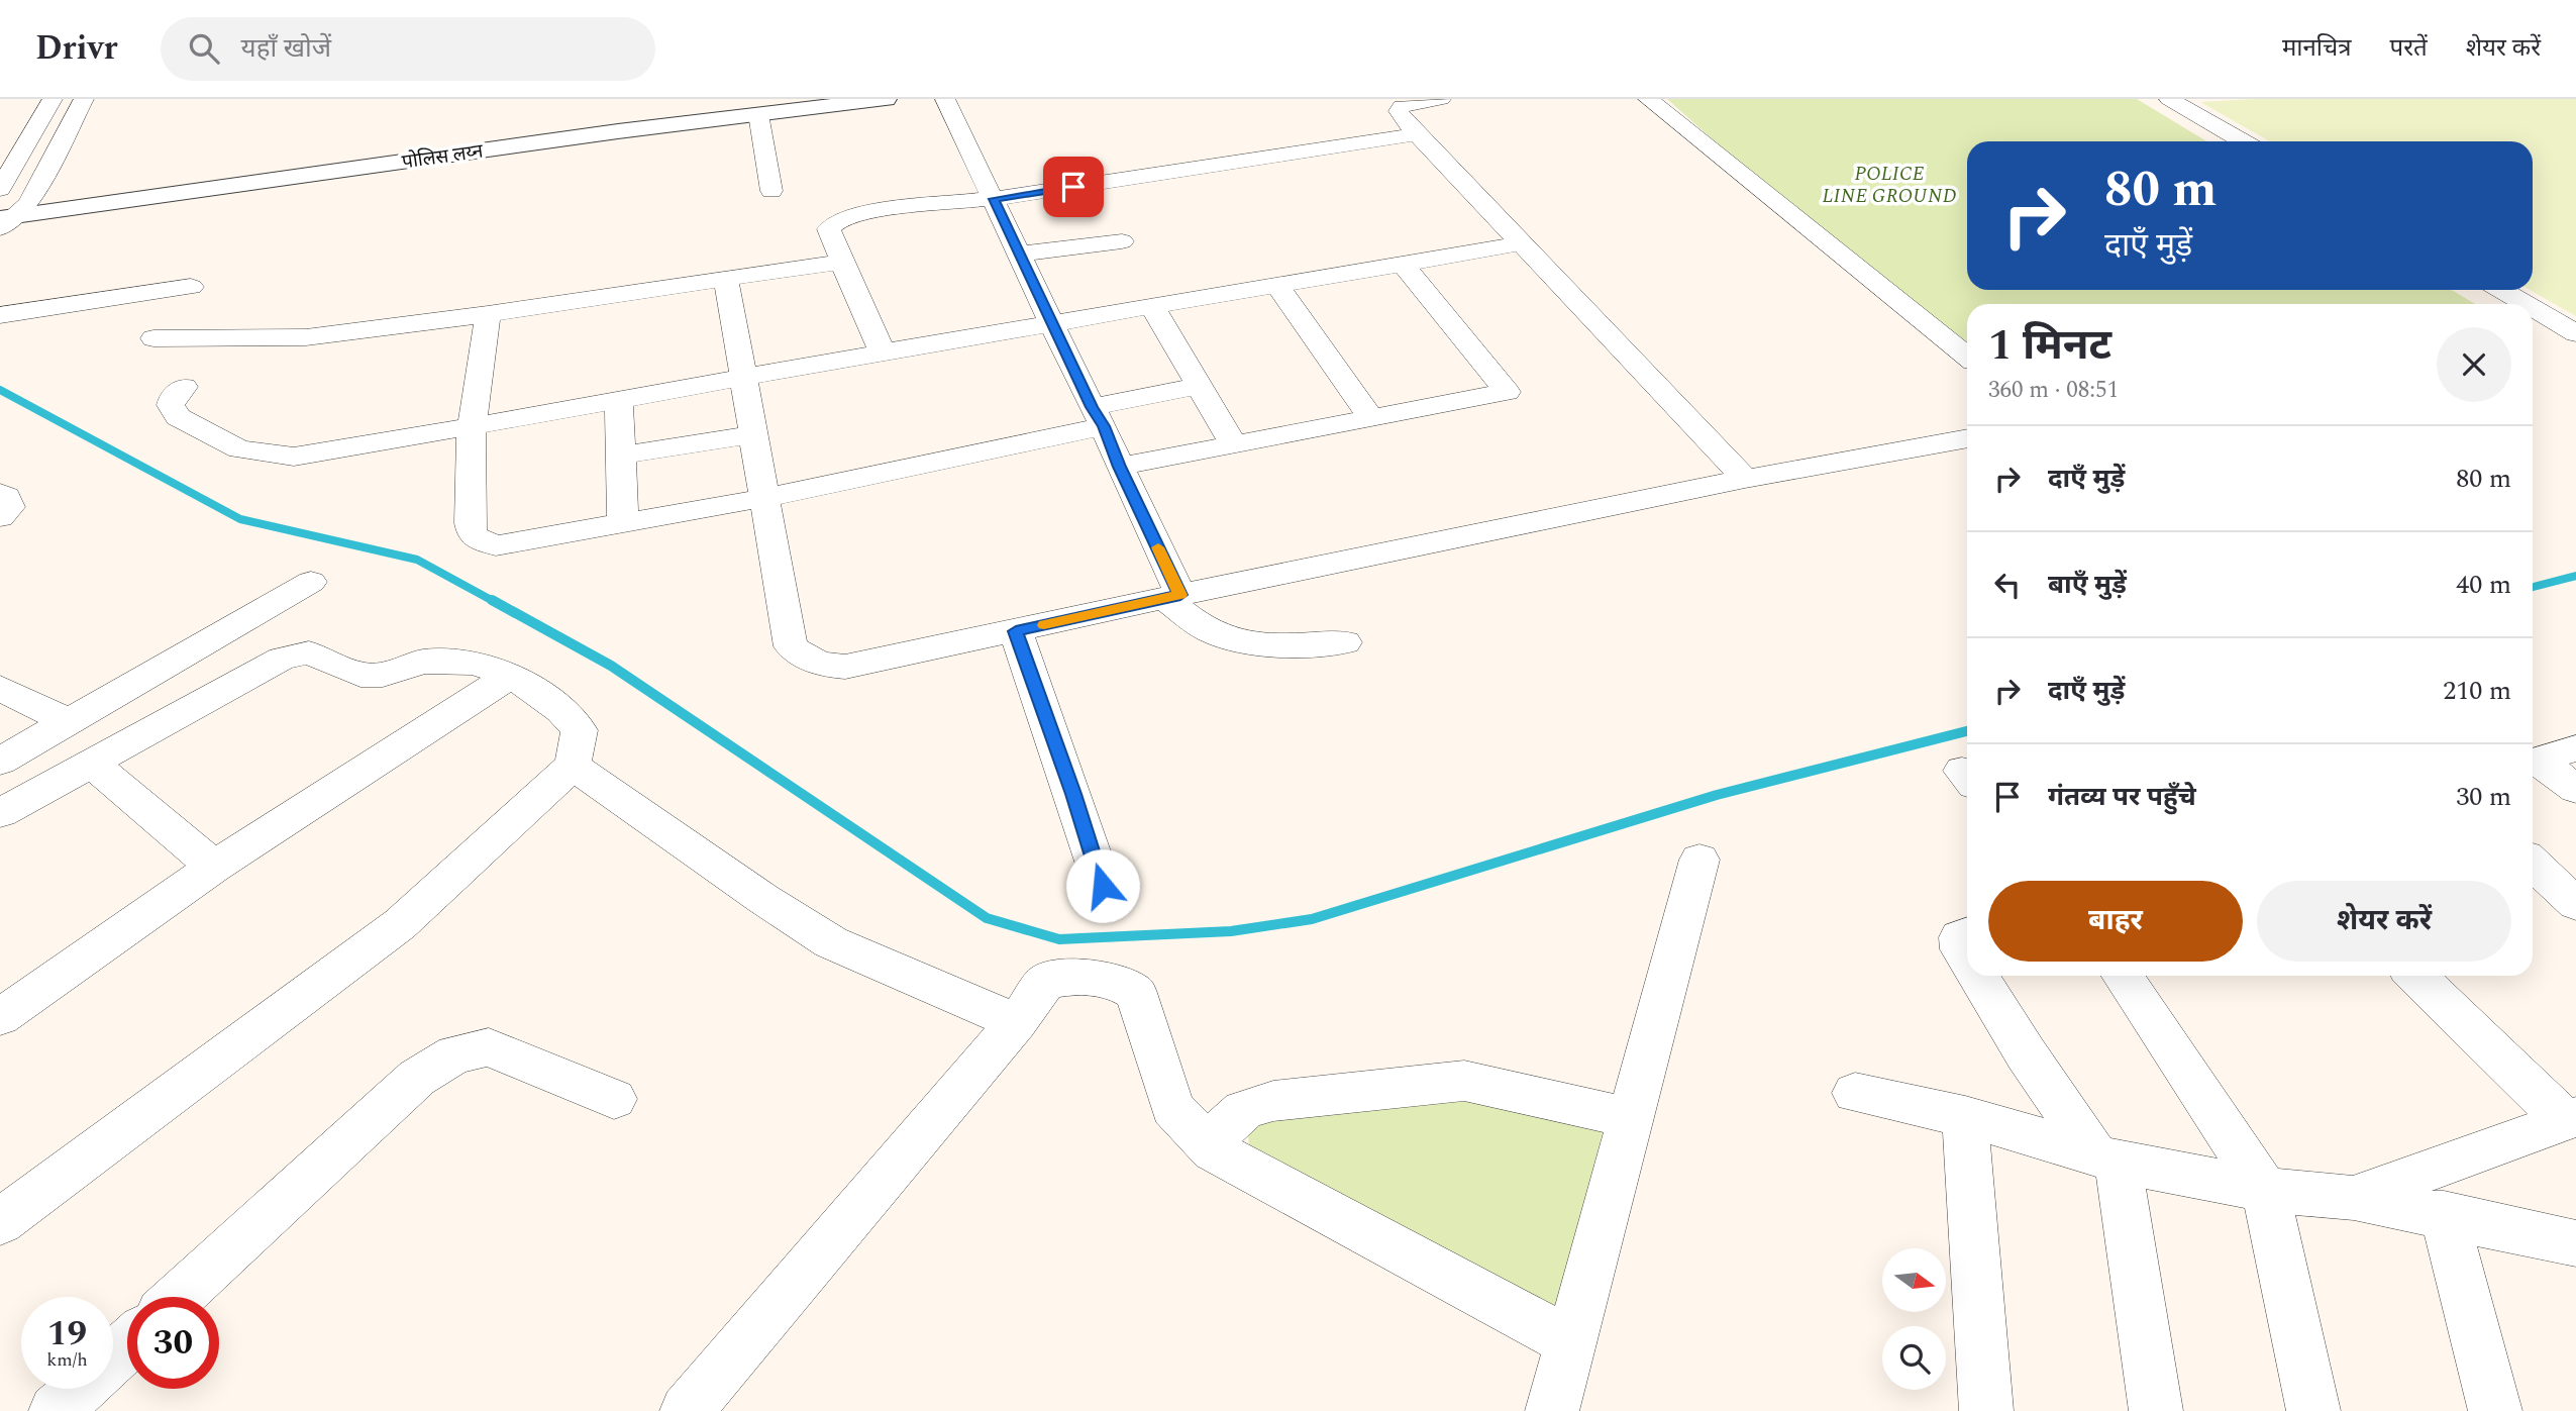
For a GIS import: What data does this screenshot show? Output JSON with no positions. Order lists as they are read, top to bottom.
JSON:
{
  "streets": {
    "street": ["पोलिस लय्न"]
  },
  "parks": ["POLICE LINE GROUND"],
  "north": "right",
  "page": {
    "header": "Drivr",
    "search": "यहाँ खोजें",
    "nav": ["मानचित्र", "परतें", "शेयर करें"],
    "turn": ["80 m", "दाएँ मुड़ें"],
    "heading": ["1 मिनट", "360 m · 08:51"],
    "list": [
      {
        "name": "दाएँ मुड़ें",
        "value": "80 m"
      },
      {
        "name": "बाएँ मुड़ें",
        "value": "40 m"
      },
      {
        "name": "दाएँ मुड़ें",
        "value": "210 m"
      },
      {
        "name": "गंतव्य पर पहुँचे",
        "value": "30 m"
      }
    ],
    "buttons": ["बाहर", "शेयर करें"],
    "speed": "19 km/h",
    "limit": "30"
  }
}
